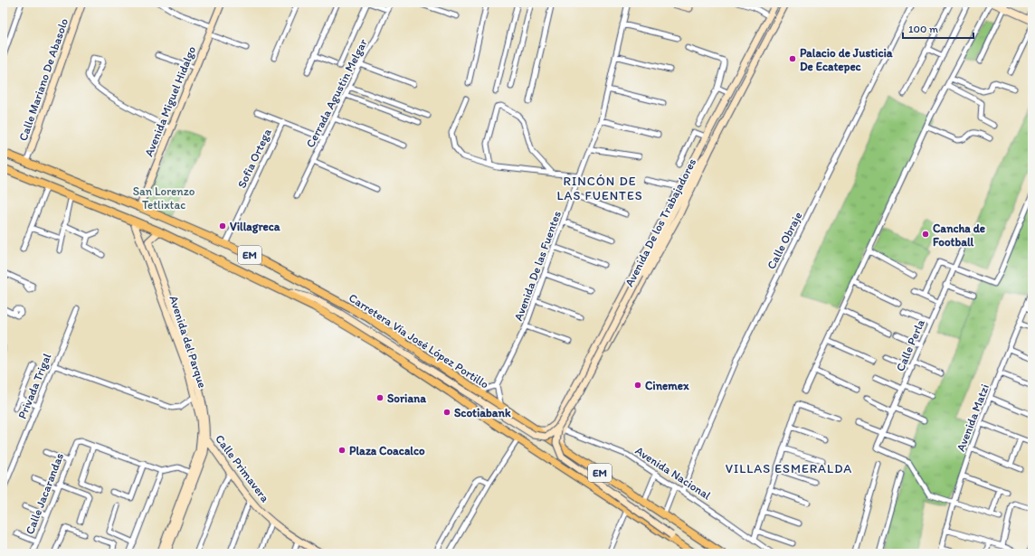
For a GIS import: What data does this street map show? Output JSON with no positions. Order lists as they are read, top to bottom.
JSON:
{
  "streets": {
    "main road": [
      "Calle Mariano De Abasolo",
      "Avenida Miguel Hidalgo",
      "Avenida De los Trabajadores",
      "EM",
      "Carretera Vía José López Portillo",
      "Avenida del Parque",
      "Calle Primavera"
    ],
    "street": [
      "Cerrada Agustin Melgar",
      "Sofia Ortega",
      "Calle Obraje",
      "Avenida De las Fuentes",
      "Calle Perla",
      "Privada Trigal",
      "Avenida Matzi",
      "Avenida Nacional",
      "Calle Jacarandas"
    ]
  },
  "crossings": [
    ["Calle Mariano De Abasolo", "Carretera Vía José López Portillo"],
    ["Cerrada Agustin Melgar", "Sofia Ortega"],
    ["Avenida Miguel Hidalgo", "Carretera Vía José López Portillo"],
    ["Sofia Ortega", "Carretera Vía José López Portillo"],
    ["Avenida De los Trabajadores", "Avenida Nacional"],
    ["Calle Obraje", "Avenida Nacional"],
    ["EM", "Avenida del Parque"],
    ["Avenida del Parque", "Calle Primavera"],
    ["Calle Perla", "Avenida Matzi"]
  ],
  "districts": ["RINCÓN DE LAS FUENTES", "VILLAS ESMERALDA"],
  "parks": ["San Lorenzo Tetlixtac"],
  "places": [
    "Palacio de Justicia De Ecatepec",
    "Villagreca",
    "Cancha de Football",
    "Cinemex",
    "Soriana",
    "Scotiabank",
    "Plaza Coacalco"
  ],
  "scale_bar": "100 m"
}
